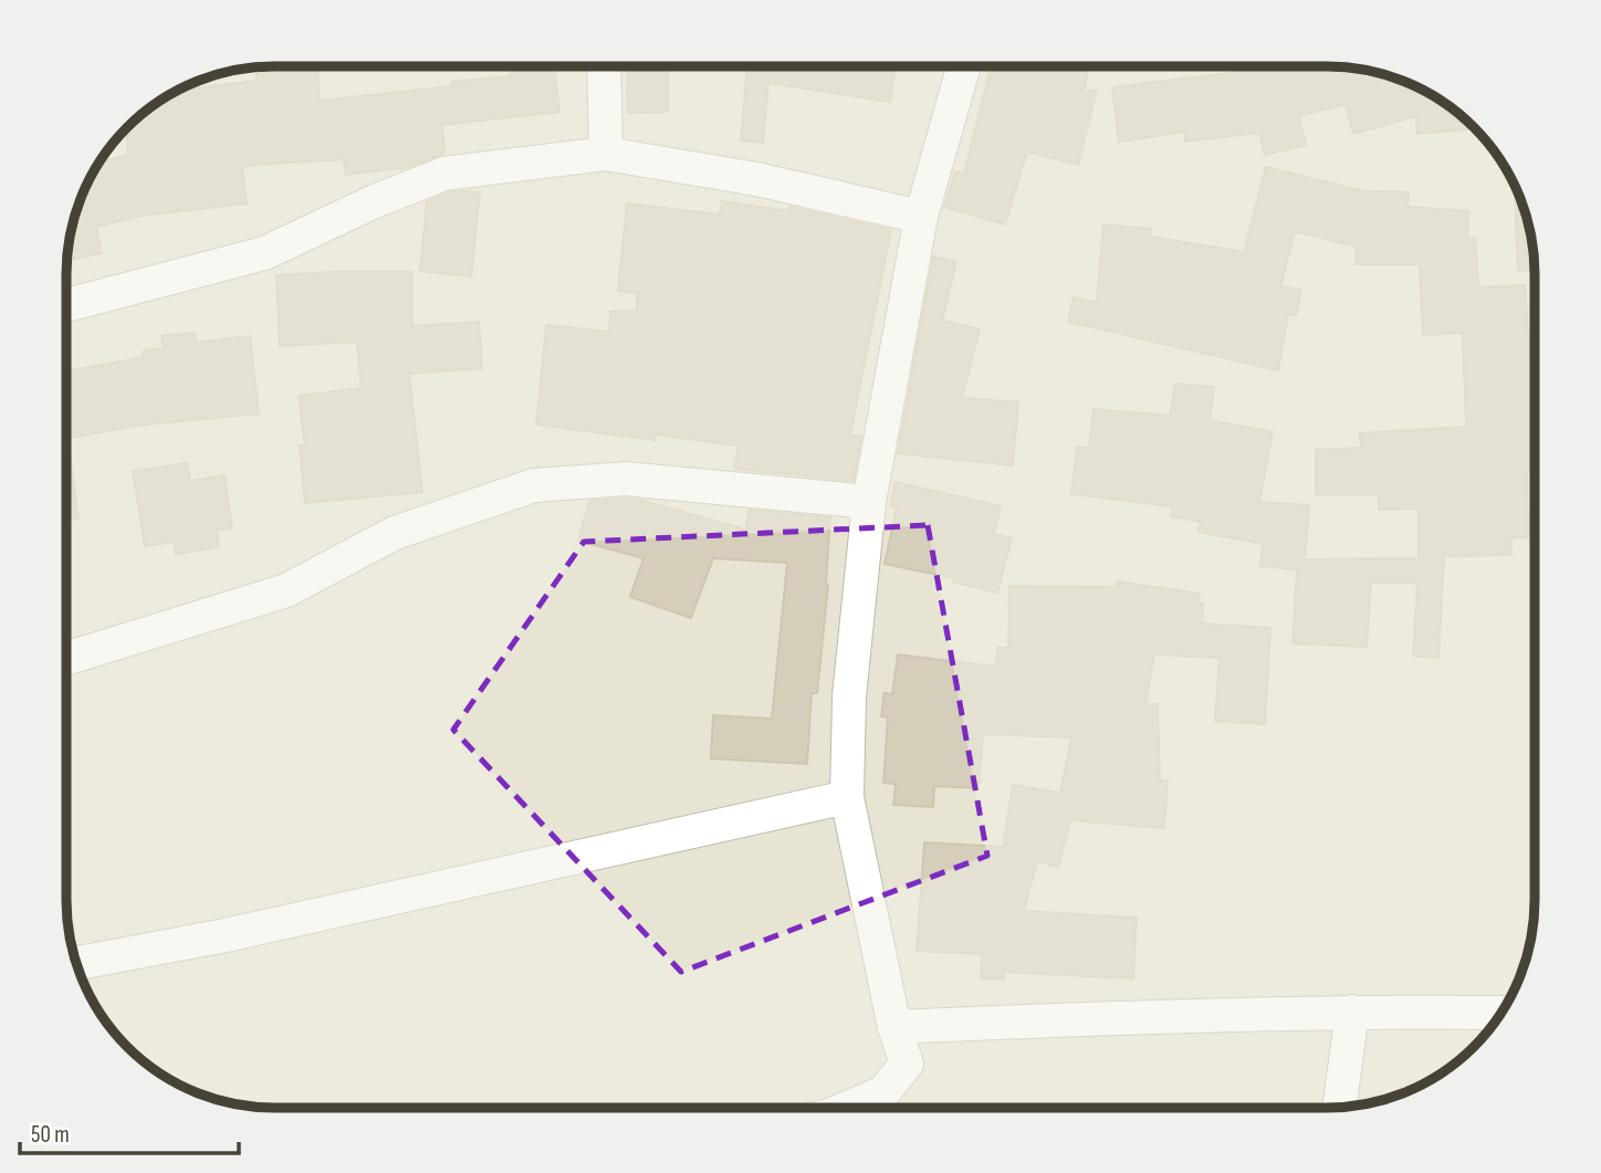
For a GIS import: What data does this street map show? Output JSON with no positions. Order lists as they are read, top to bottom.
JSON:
{
  "scale_bar": "50 m"
}
